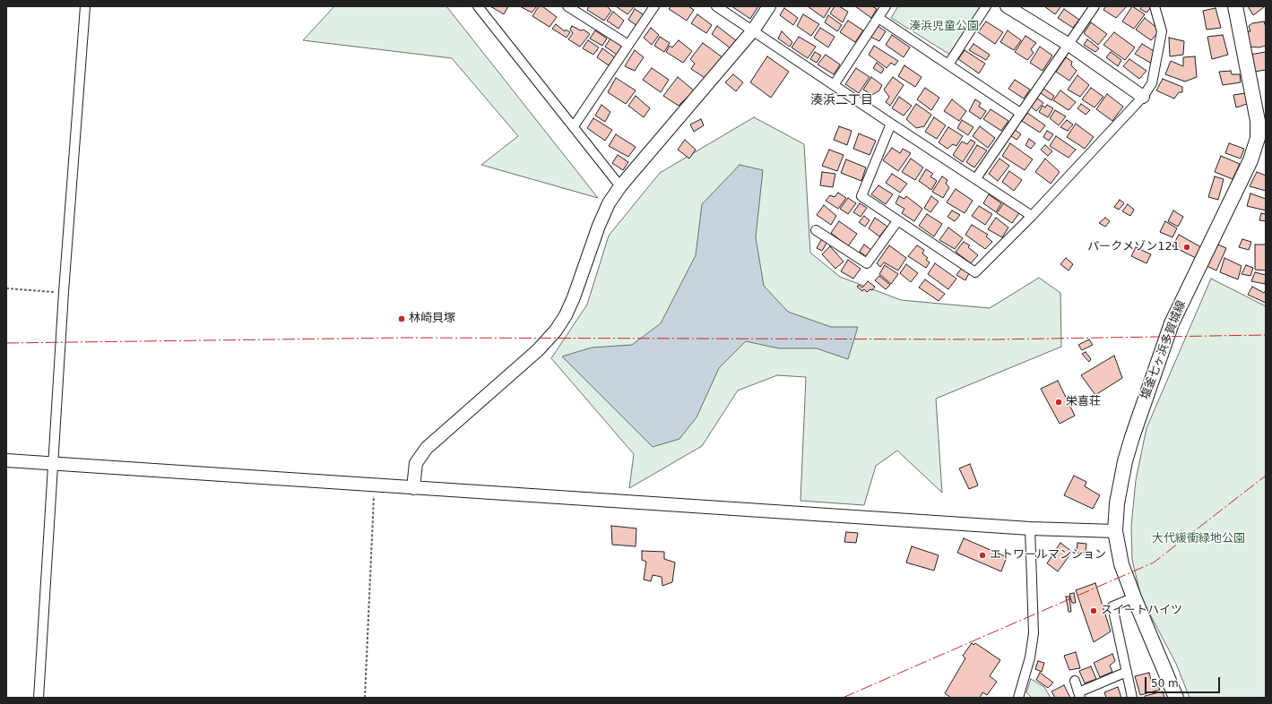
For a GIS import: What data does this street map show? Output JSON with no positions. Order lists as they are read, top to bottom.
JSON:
{
  "streets": {
    "main road": ["塩釜七ヶ浜多賀城線"]
  },
  "districts": ["湊浜二丁目"],
  "parks": ["湊浜児童公園", "大代緩衝緑地公園"],
  "places": [
    "パークメゾン121",
    "林崎貝塚",
    "栄喜荘",
    "エトワールマンション",
    "スイートハイツ"
  ],
  "scale_bar": "50 m"
}
